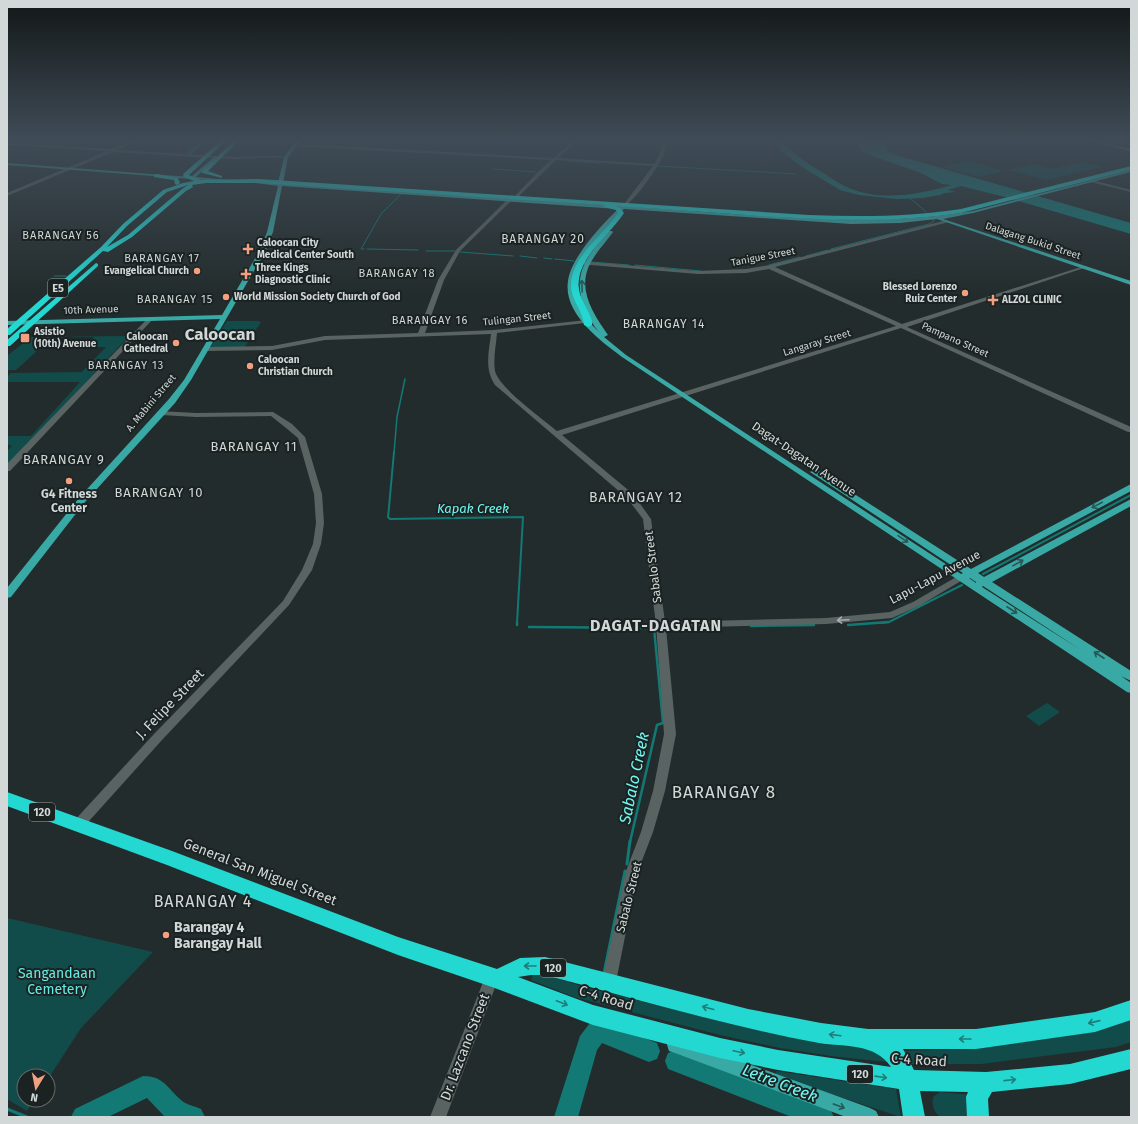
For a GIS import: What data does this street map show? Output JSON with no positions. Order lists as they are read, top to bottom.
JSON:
{
  "streets": {
    "highway": [
      "E5",
      "120",
      "General San Miguel Street",
      "C-4 Road"
    ],
    "main road": [
      "Dalagang Bukid Street",
      "10th Avenue",
      "A. Mabini Street",
      "Dagat-Dagatan Avenue",
      "Lapu-Lapu Avenue"
    ],
    "street": [
      "Tanigue Street",
      "Tulingan Street",
      "Pampano Street",
      "Langaray Street",
      "Sabalo Street",
      "J. Felipe Street",
      "Dr. Lazcano Street"
    ]
  },
  "crossings": [
    ["Dalagang Bukid Street", "Tanigue Street"],
    ["Dalagang Bukid Street", "Langaray Street"],
    ["Tanigue Street", "Pampano Street"],
    ["Tanigue Street", "Dagat-Dagatan Avenue"],
    ["10th Avenue", "A. Mabini Street"],
    ["Tulingan Street", "A. Mabini Street"],
    ["Tulingan Street", "Dagat-Dagatan Avenue"],
    ["Tulingan Street", "Sabalo Street"],
    ["Pampano Street", "Langaray Street"],
    ["Langaray Street", "Dagat-Dagatan Avenue"],
    ["Langaray Street", "Sabalo Street"],
    ["A. Mabini Street", "J. Felipe Street"],
    ["Dagat-Dagatan Avenue", "Lapu-Lapu Avenue"],
    ["Sabalo Street", "Lapu-Lapu Avenue"],
    ["Sabalo Street", "C-4 Road"],
    ["J. Felipe Street", "General San Miguel Street"],
    ["General San Miguel Street", "C-4 Road"],
    ["General San Miguel Street", "Dr. Lazcano Street"],
    ["C-4 Road", "Dr. Lazcano Street"]
  ],
  "districts": [
    "BARANGAY 56",
    "BARANGAY 20",
    "BARANGAY 17",
    "BARANGAY 18",
    "BARANGAY 15",
    "BARANGAY 16",
    "BARANGAY 14",
    "Caloocan",
    "BARANGAY 13",
    "BARANGAY 11",
    "BARANGAY 9",
    "BARANGAY 10",
    "BARANGAY 12",
    "DAGAT-DAGATAN",
    "BARANGAY 8",
    "BARANGAY 4"
  ],
  "water": ["Kapak Creek", "Sabalo Creek", "Letre Creek"],
  "parks": ["Sangandaan Cemetery"],
  "places": {
    "health": ["Caloocan City Medical Center South", "Three Kings Diagnostic Clinic", "ALZOL CLINIC"],
    "other": [
      "Evangelical Church",
      "Blessed Lorenzo Ruiz Center",
      "World Mission Society Church of God",
      "Caloocan Cathedral",
      "Caloocan Christian Church",
      "G4 Fitness Center",
      "Barangay 4 Barangay Hall"
    ],
    "transit": ["Asistio (10th) Avenue"]
  },
  "north": "bottom"
}
